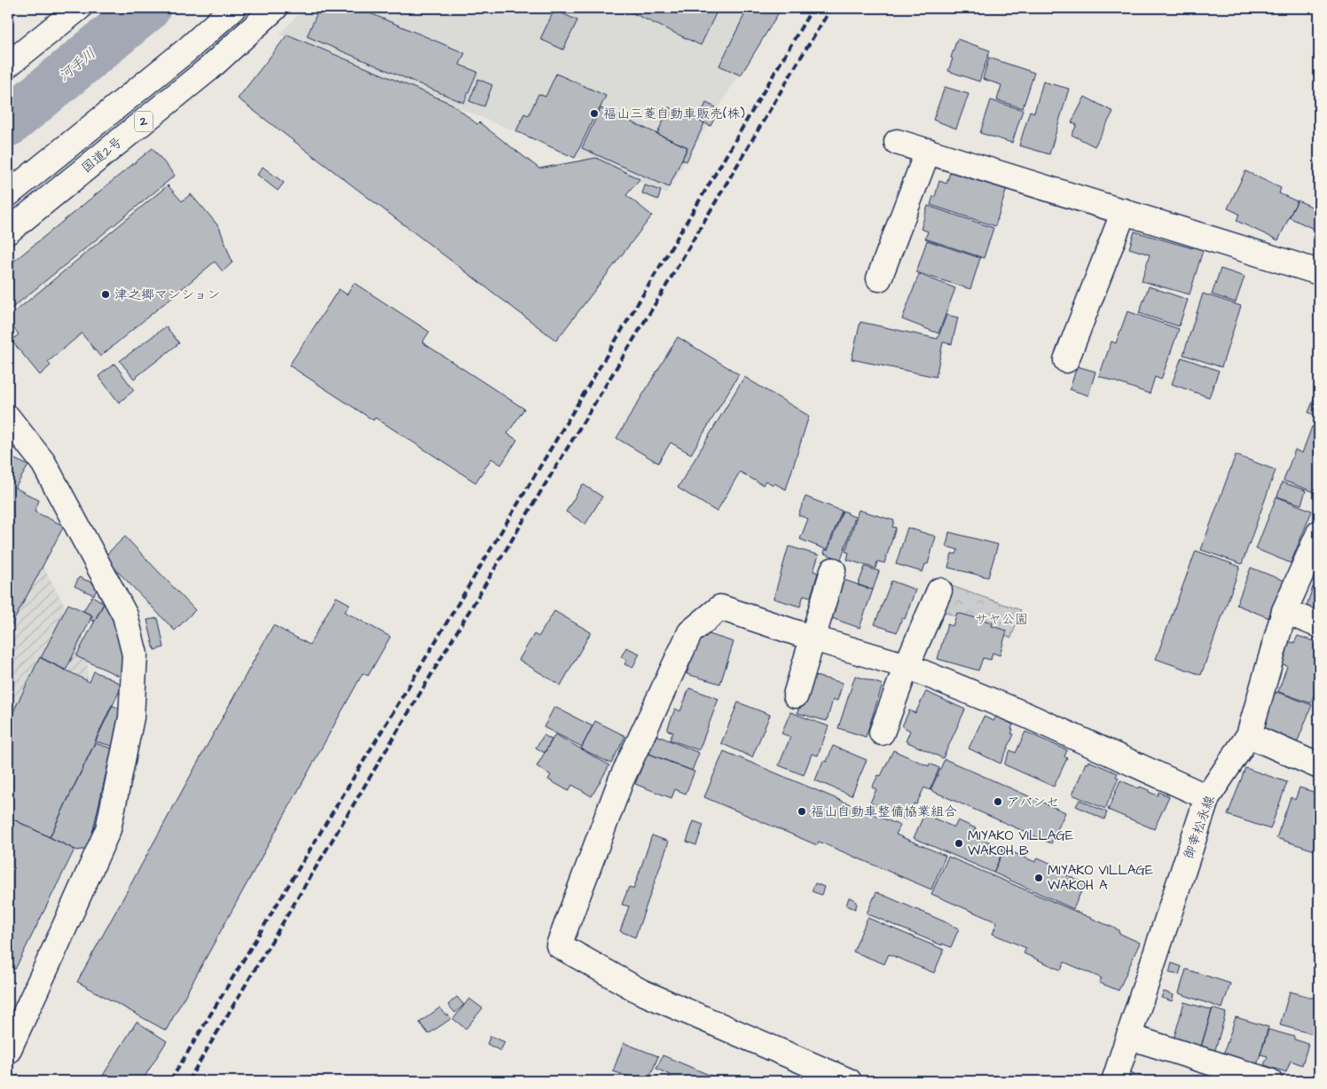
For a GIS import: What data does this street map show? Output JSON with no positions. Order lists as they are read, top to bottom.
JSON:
{
  "streets": {
    "main road": ["2", "国道2号", "御幸松永線"]
  },
  "water": ["河手川"],
  "parks": ["サヤ公園"],
  "places": [
    "福山三菱自動車販売(株)",
    "津之郷マンション",
    "アバンセ",
    "福山自動車整備協業組合",
    "MIYAKO VILLAGE WAKOH B",
    "MIYAKO VILLAGE WAKOH A"
  ]
}
